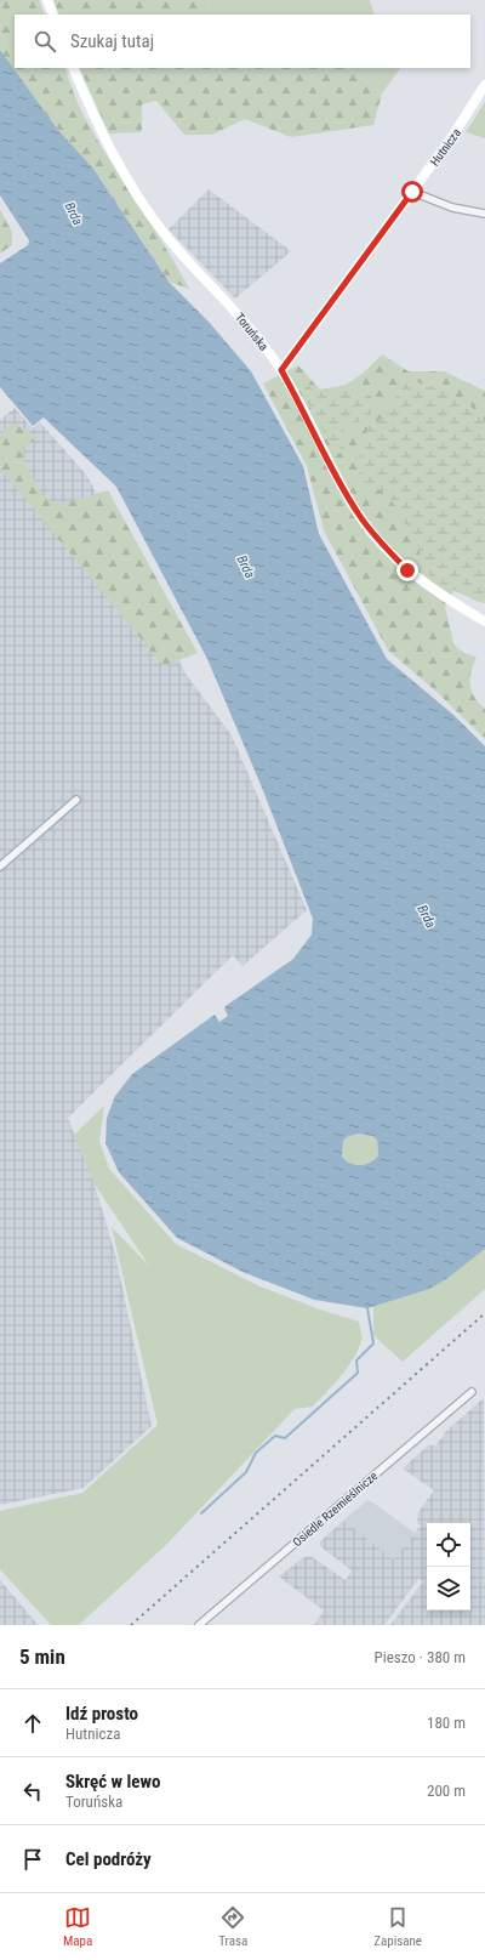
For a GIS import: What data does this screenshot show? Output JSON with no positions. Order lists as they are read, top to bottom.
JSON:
{
  "streets": {
    "street": ["Hutnicza", "Toruńska", "Osiedle Rzemieślnicze"]
  },
  "crossings": [
    ["Hutnicza", "Toruńska"]
  ],
  "water": ["Brda"],
  "page": {
    "search": "Szukaj tutaj",
    "heading": ["5 min", "Pieszo · 380 m"],
    "list": [
      ["Idź prosto", "Hutnicza", "180 m"],
      ["Skręć w lewo", "Toruńska", "200 m"],
      "Cel podróży"
    ],
    "nav": ["Mapa", "Trasa", "Zapisane"]
  }
}
